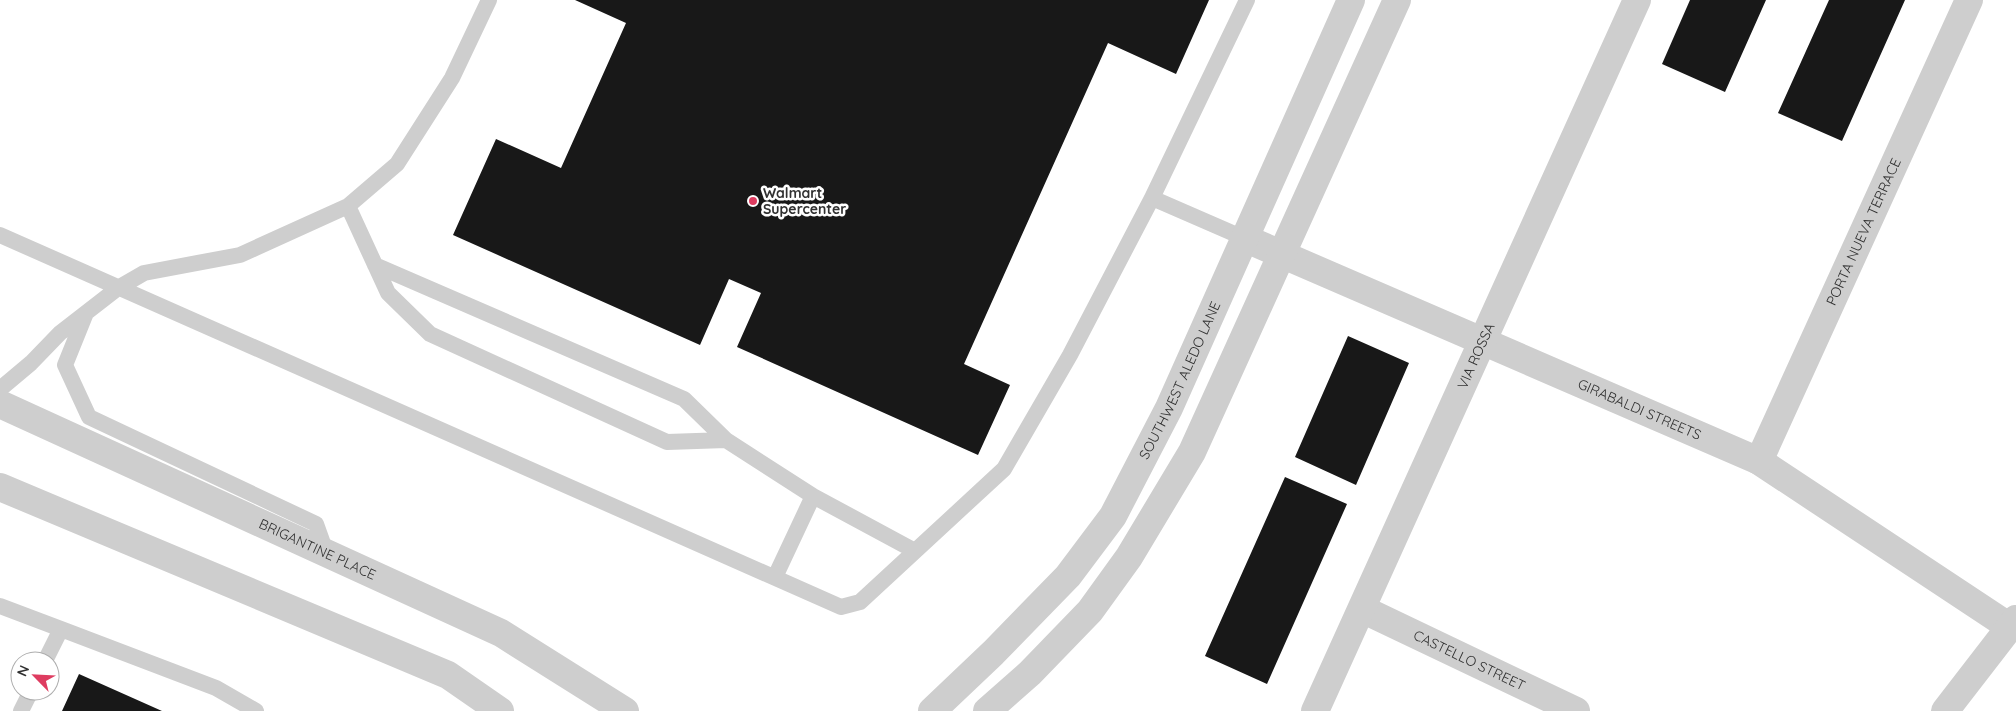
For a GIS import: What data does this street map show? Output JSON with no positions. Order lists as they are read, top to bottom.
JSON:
{
  "streets": {
    "street": [
      "PORTA NUEVA TERRACE",
      "VIA ROSSA",
      "SOUTHWEST ALEDO LANE",
      "GIRABALDI STREETS",
      "BRIGANTINE PLACE",
      "CASTELLO STREET"
    ]
  },
  "crossings": [
    ["PORTA NUEVA TERRACE", "GIRABALDI STREETS"],
    ["VIA ROSSA", "GIRABALDI STREETS"],
    ["VIA ROSSA", "CASTELLO STREET"],
    ["SOUTHWEST ALEDO LANE", "GIRABALDI STREETS"]
  ],
  "places": ["Walmart Supercenter"],
  "north": "top left"
}
